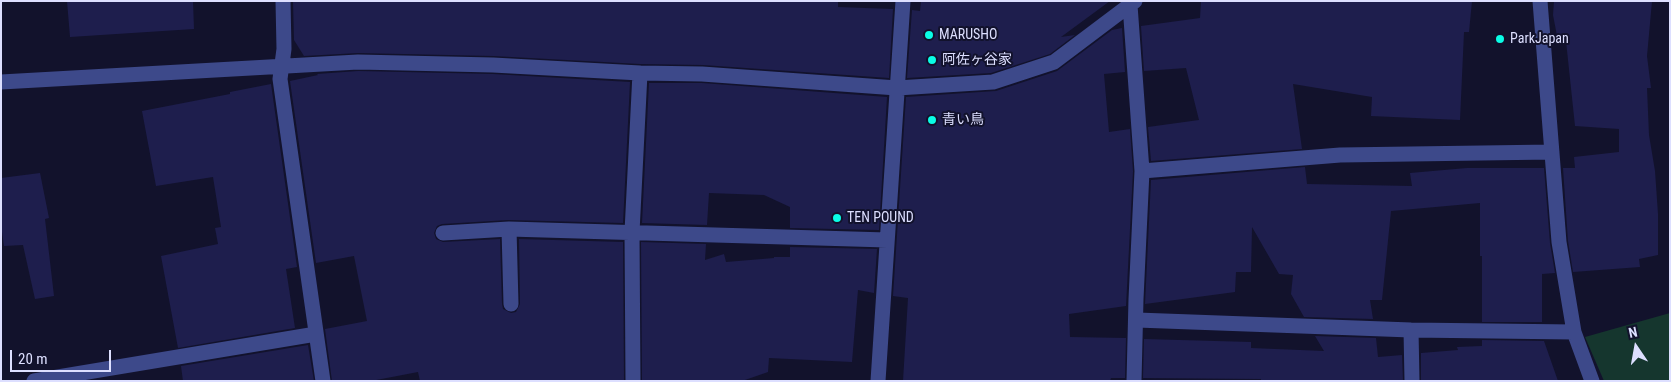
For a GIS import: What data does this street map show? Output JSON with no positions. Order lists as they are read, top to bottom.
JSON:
{
  "places": [
    "MARUSHO",
    "ParkJapan",
    "阿佐ヶ谷家",
    "青い鳥",
    "TEN POUND"
  ],
  "scale_bar": "20 m",
  "north": "top"
}
